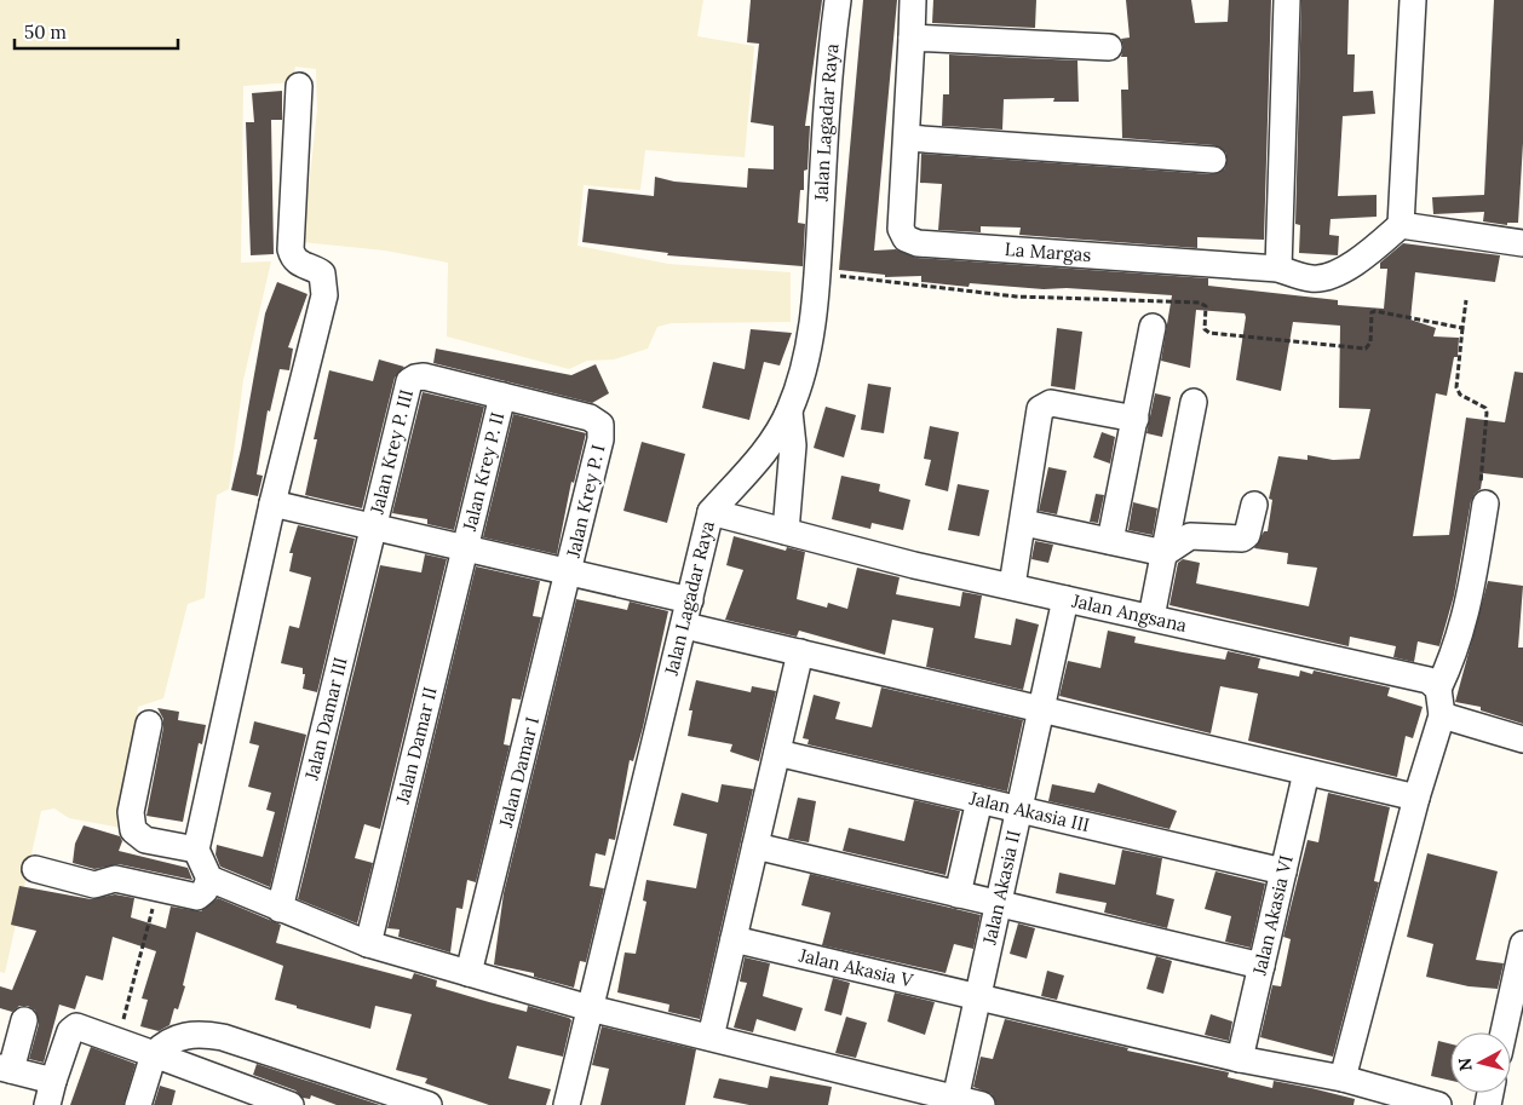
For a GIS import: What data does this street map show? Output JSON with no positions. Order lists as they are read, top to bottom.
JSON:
{
  "streets": {
    "street": [
      "Jalan Lagadar Raya",
      "La Margas",
      "Jalan Krey P. III",
      "Jalan Krey P. II",
      "Jalan Krey P. I",
      "Jalan Angsana",
      "Jalan Damar III",
      "Jalan Damar II",
      "Jalan Damar I",
      "Jalan Akasia III",
      "Jalan Akasia II",
      "Jalan Akasia VI",
      "Jalan Akasia V"
    ]
  },
  "crossings": [
    ["Jalan Lagadar Raya", "Jalan Angsana"],
    ["Jalan Krey P. III", "Jalan Krey P. II"],
    ["Jalan Krey P. III", "Jalan Krey P. I"],
    ["Jalan Krey P. III", "Jalan Damar III"],
    ["Jalan Krey P. II", "Jalan Krey P. I"],
    ["Jalan Krey P. II", "Jalan Damar II"],
    ["Jalan Krey P. I", "Jalan Damar I"],
    ["Jalan Angsana", "Jalan Akasia II"],
    ["Jalan Akasia III", "Jalan Akasia II"],
    ["Jalan Akasia III", "Jalan Akasia VI"],
    ["Jalan Akasia II", "Jalan Akasia V"],
    ["Jalan Akasia VI", "Jalan Akasia V"]
  ],
  "scale_bar": "50 m",
  "north": "left"
}
